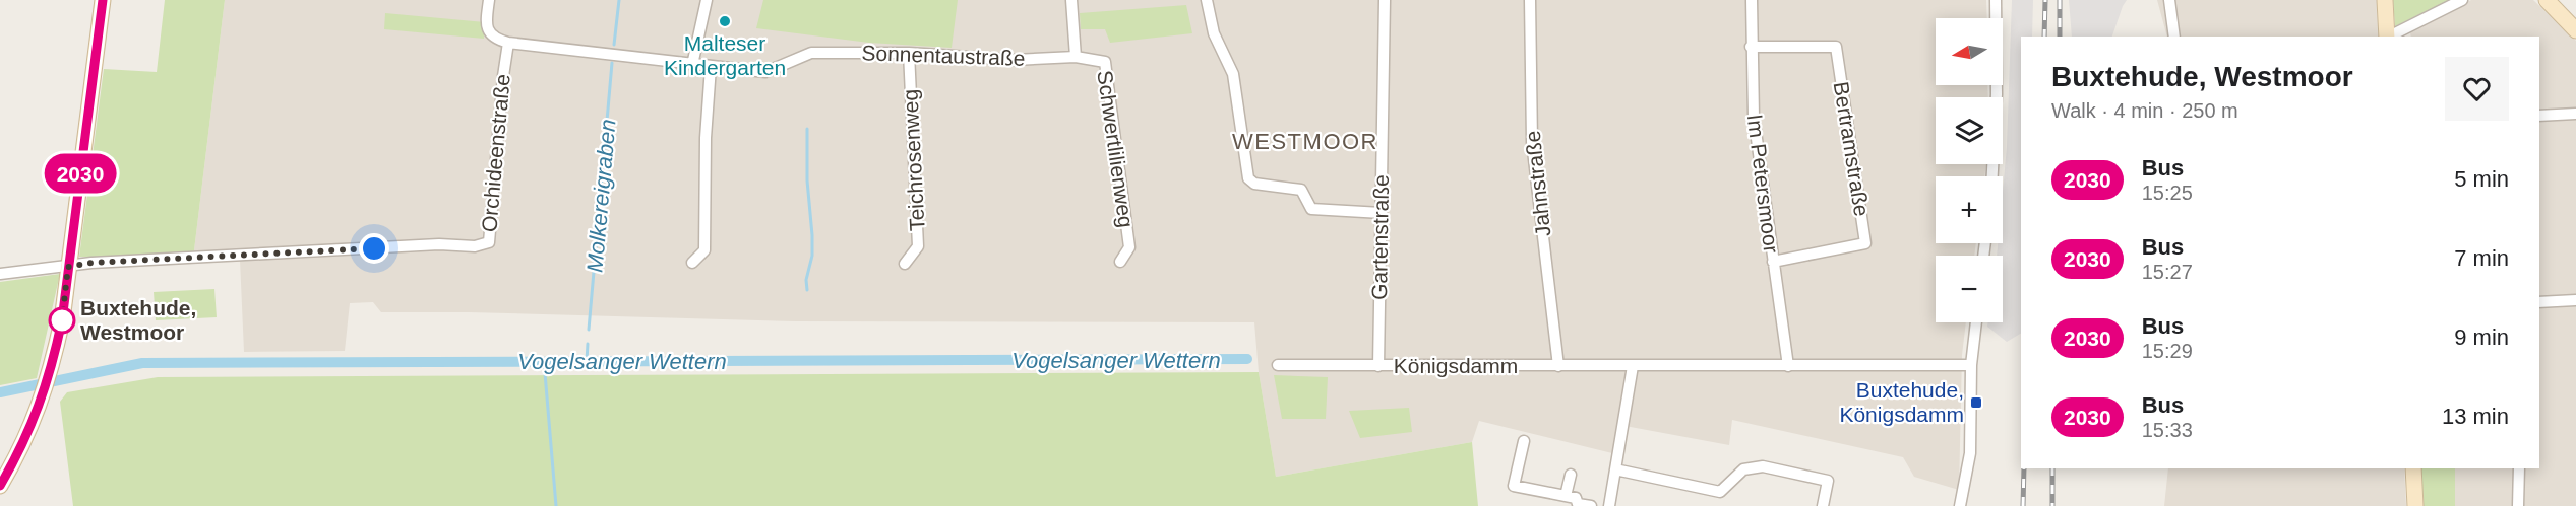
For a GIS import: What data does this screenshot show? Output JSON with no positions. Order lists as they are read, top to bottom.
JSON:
{
  "streets": {
    "street": [
      "Sonnentaustraße",
      "Schwertlilienweg",
      "Bertramstraße",
      "Orchideenstraße",
      "Teichrosenweg",
      "Jahnstraße",
      "Im Petersmoor",
      "Gartenstraße",
      "Königsdamm"
    ]
  },
  "crossings": [
    ["Sonnentaustraße", "Schwertlilienweg"],
    ["Sonnentaustraße", "Teichrosenweg"],
    ["Bertramstraße", "Im Petersmoor"],
    ["Jahnstraße", "Königsdamm"],
    ["Im Petersmoor", "Königsdamm"],
    ["Gartenstraße", "Königsdamm"]
  ],
  "districts": ["WESTMOOR"],
  "water": ["Molkereigraben", "Vogelsanger Wettern"],
  "places": {
    "other": ["Malteser Kindergarten", "Buxtehude, Westmoor"],
    "transit": ["Buxtehude, Königsdamm"]
  },
  "lines": ["bus line 2030"],
  "north": "left",
  "page": {
    "on_map": "2030",
    "map_buttons": ["+", "−"],
    "heading": ["Buxtehude, Westmoor", "Walk · 4 min · 250 m"],
    "list": [
      {
        "mark": "2030",
        "name": "Bus",
        "note": "15:25",
        "value": "5 min"
      },
      {
        "mark": "2030",
        "name": "Bus",
        "note": "15:27",
        "value": "7 min"
      },
      {
        "mark": "2030",
        "name": "Bus",
        "note": "15:29",
        "value": "9 min"
      },
      {
        "mark": "2030",
        "name": "Bus",
        "note": "15:33",
        "value": "13 min"
      }
    ]
  }
}
